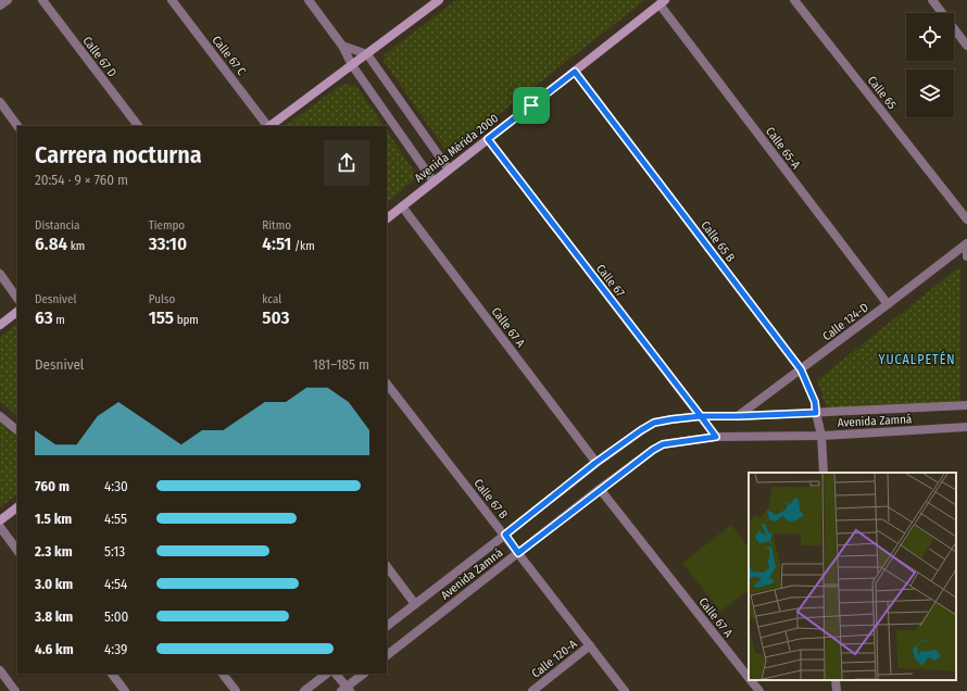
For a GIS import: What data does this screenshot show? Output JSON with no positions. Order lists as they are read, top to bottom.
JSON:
{
  "streets": {
    "main road": ["Avenida Mérida 2000"],
    "street": [
      "Calle 67 C",
      "Calle 67 D",
      "Calle 65",
      "Calle 65-A",
      "Calle 65 B",
      "Calle 67",
      "Calle 124-D",
      "Calle 67 A",
      "Avenida Zamná",
      "Calle 67 B",
      "Calle 120-A"
    ]
  },
  "crossings": [
    ["Avenida Mérida 2000", "Calle 65-A"],
    ["Avenida Mérida 2000", "Calle 65 B"],
    ["Avenida Mérida 2000", "Calle 67"],
    ["Avenida Mérida 2000", "Calle 67 A"],
    ["Calle 65-A", "Calle 124-D"],
    ["Calle 65 B", "Calle 124-D"],
    ["Calle 65 B", "Avenida Zamná"],
    ["Calle 67", "Avenida Zamná"],
    ["Calle 124-D", "Avenida Zamná"],
    ["Calle 67 A", "Avenida Zamná"],
    ["Avenida Zamná", "Calle 67 B"],
    ["Calle 67 B", "Calle 120-A"]
  ],
  "districts": ["YUCALPETÉN"],
  "page": {
    "heading": ["Carrera nocturna", "20:54 · 9 × 760 m"],
    "stats": [
      ["Distancia", "6.84 km"],
      ["Tiempo", "33:10"],
      ["Ritmo", "4:51 /km"],
      ["Desnivel", "63 m"],
      ["Pulso", "155 bpm"],
      ["kcal", "503"]
    ],
    "chart": ["Desnivel", "181–185 m"],
    "list": [
      {
        "name": "760 m",
        "note": "4:30"
      },
      {
        "name": "1.5 km",
        "note": "4:55"
      },
      {
        "name": "2.3 km",
        "note": "5:13"
      },
      {
        "name": "3.0 km",
        "note": "4:54"
      },
      {
        "name": "3.8 km",
        "note": "5:00"
      },
      {
        "name": "4.6 km",
        "note": "4:39"
      }
    ]
  }
}
